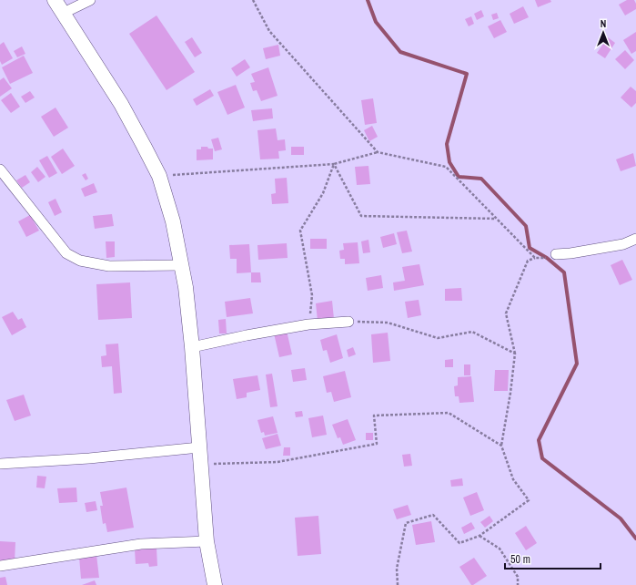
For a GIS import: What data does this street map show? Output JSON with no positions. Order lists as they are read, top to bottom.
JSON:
{
  "scale_bar": "50 m",
  "north": "top"
}
